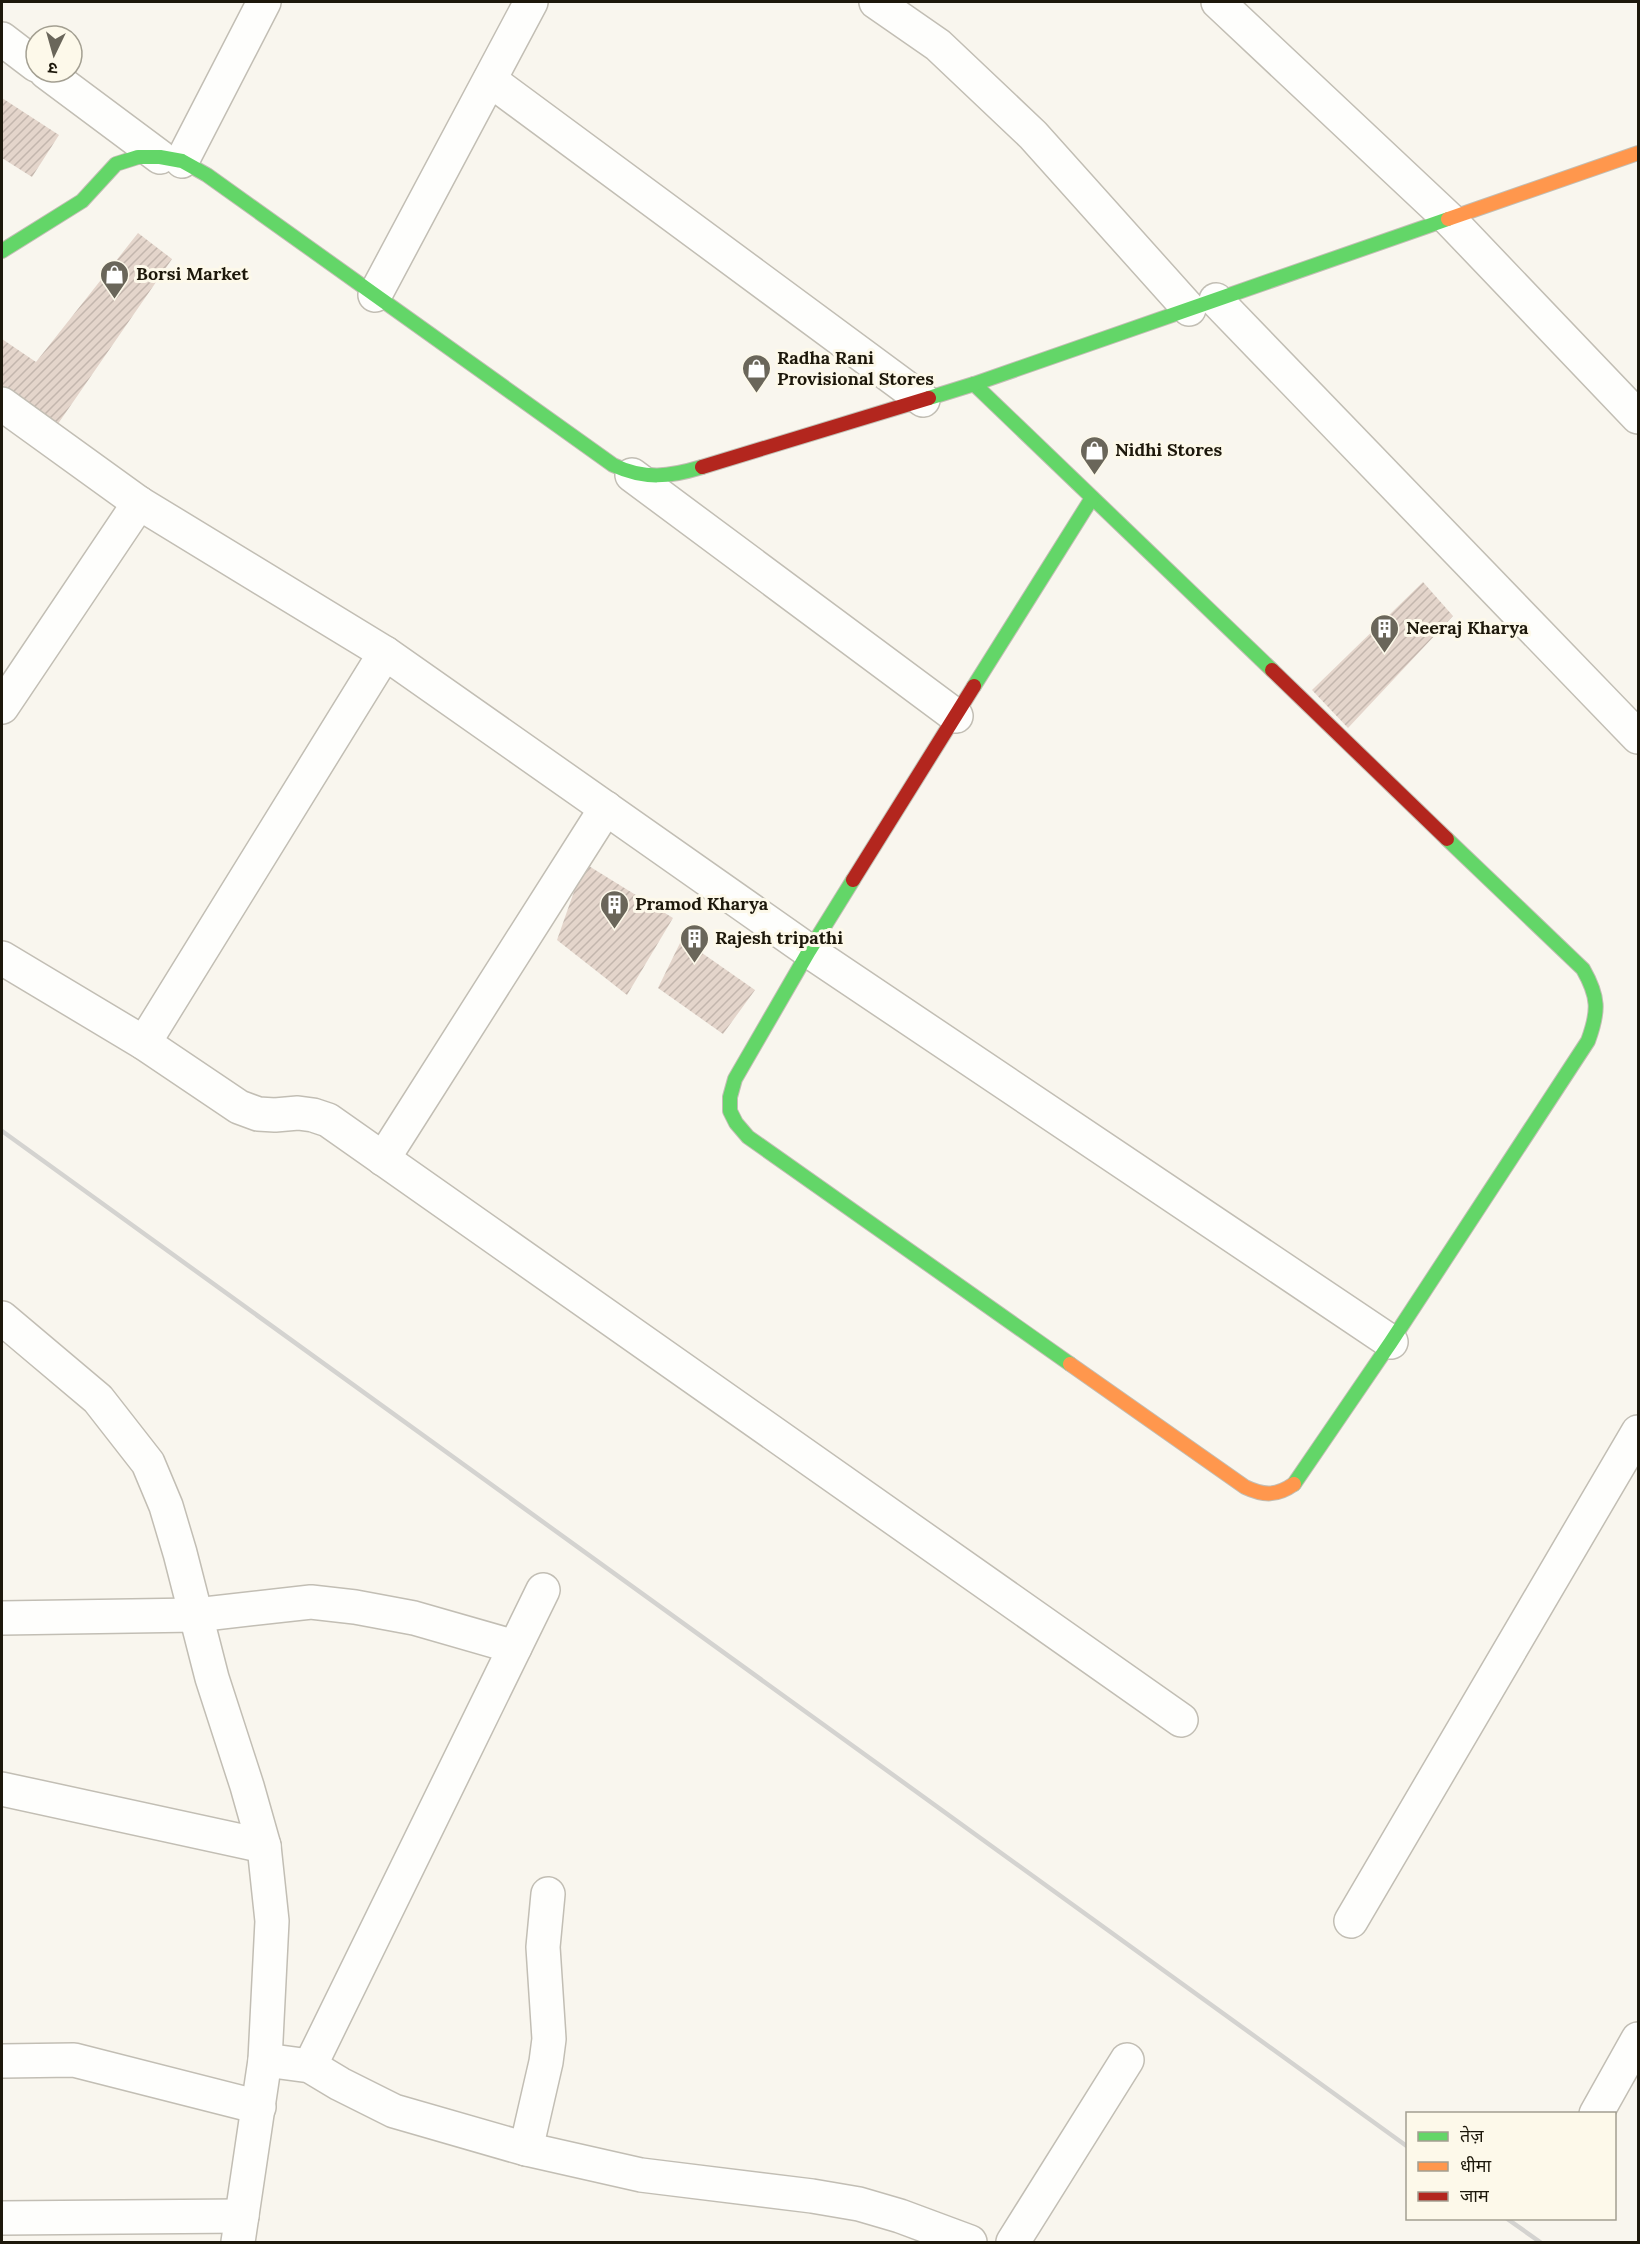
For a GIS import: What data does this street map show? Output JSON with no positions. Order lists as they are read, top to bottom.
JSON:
{
  "places": {
    "shop": ["Borsi Market", "Radha Rani Provisional Stores", "Nidhi Stores"],
    "building": ["Neeraj Kharya", "Pramod Kharya", "Rajesh tripathi"]
  },
  "legend": ["तेज़", "धीमा", "जाम"],
  "north": "bottom"
}
